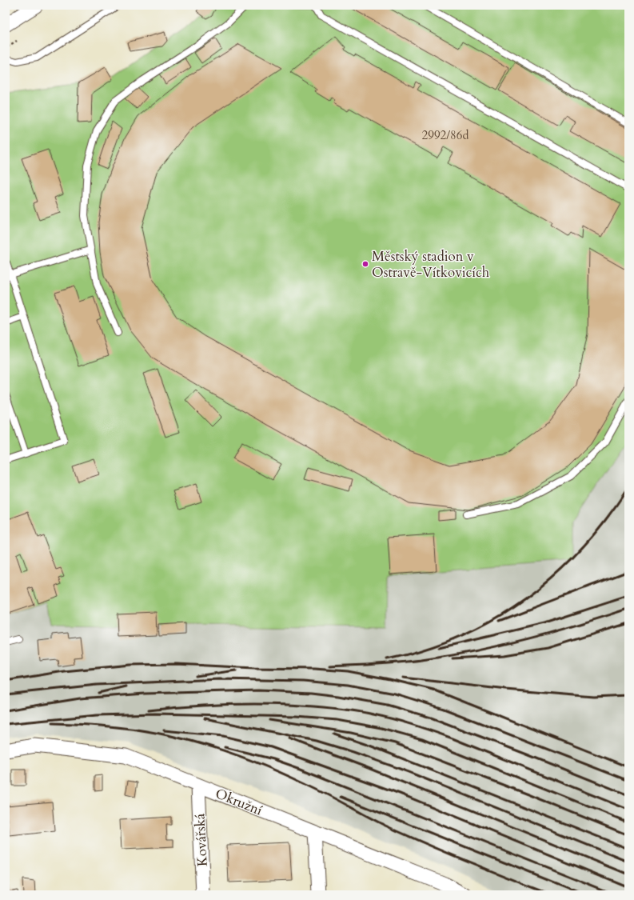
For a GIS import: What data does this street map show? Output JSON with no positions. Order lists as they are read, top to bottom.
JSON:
{
  "streets": {
    "street": ["Okružní", "Kovářská"]
  },
  "crossings": [
    ["Okružní", "Kovářská"]
  ],
  "places": ["Městský stadion v Ostravě-Vítkovicích"],
  "house_numbers": ["2992/86d"]
}
